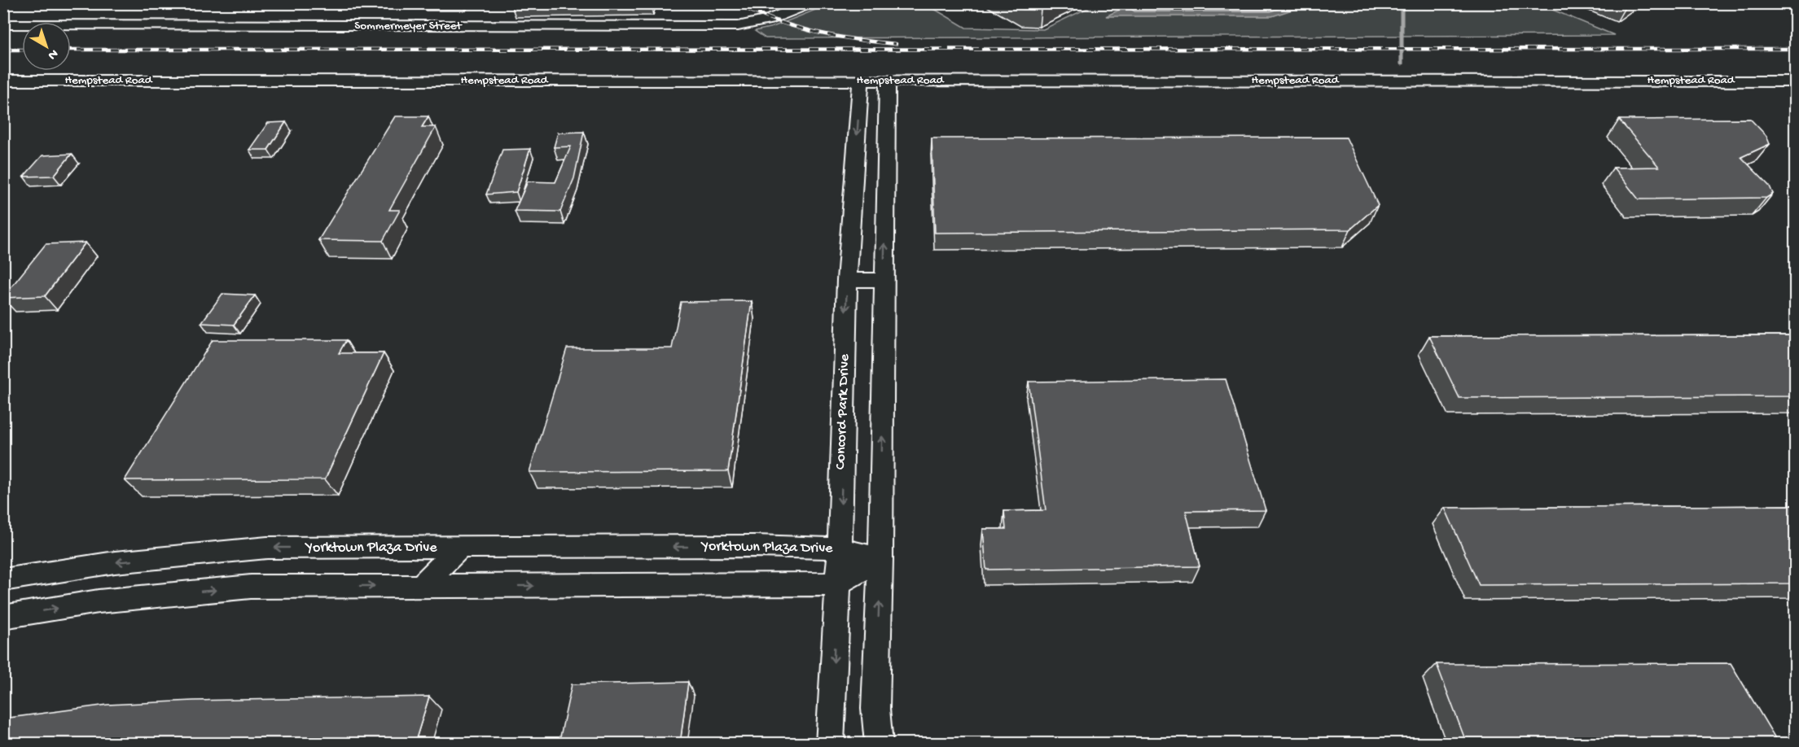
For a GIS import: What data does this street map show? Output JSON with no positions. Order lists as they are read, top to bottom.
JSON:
{
  "streets": {
    "street": [
      "Sommermeyer Street",
      "Hempstead Road",
      "Concord Park Drive",
      "Yorktown Plaza Drive"
    ]
  },
  "crossings": [
    ["Hempstead Road", "Concord Park Drive"],
    ["Concord Park Drive", "Yorktown Plaza Drive"]
  ],
  "north": "bottom right"
}
